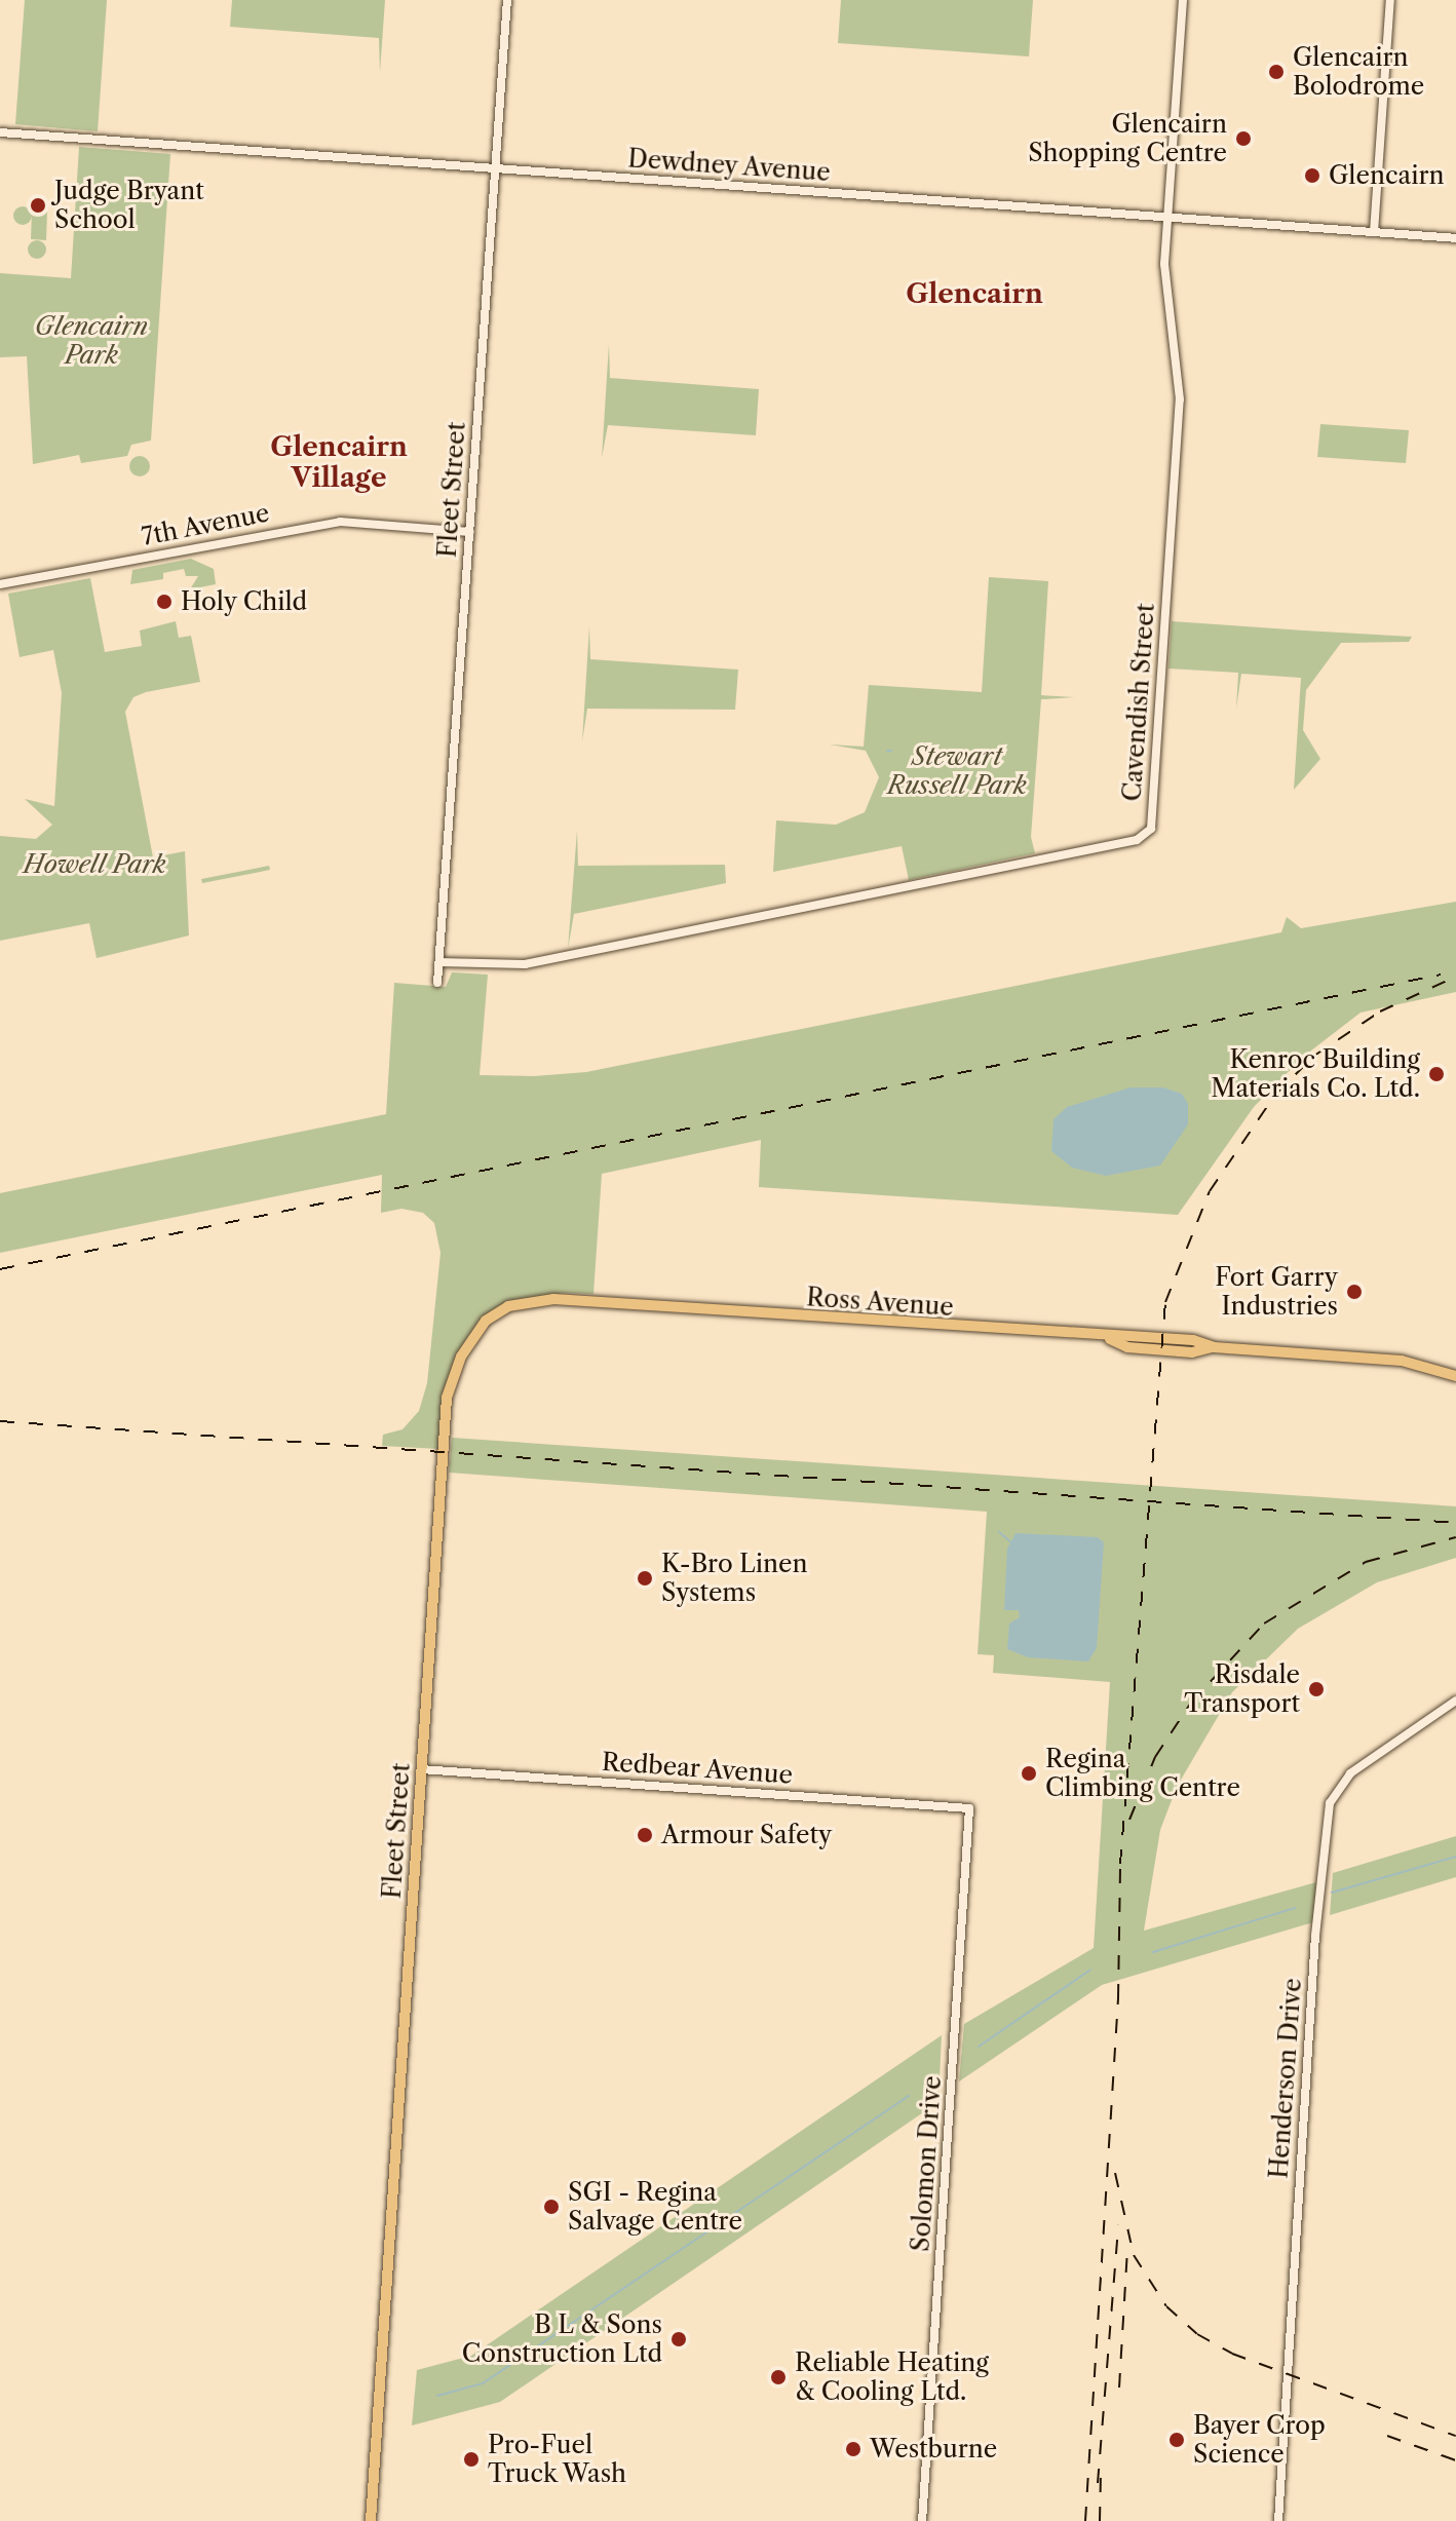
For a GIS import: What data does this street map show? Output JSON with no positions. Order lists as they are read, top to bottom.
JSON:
{
  "streets": {
    "main road": ["Fleet Street", "Ross Avenue"],
    "street": [
      "Dewdney Avenue",
      "7th Avenue",
      "Cavendish Street",
      "Redbear Avenue",
      "Henderson Drive",
      "Solomon Drive"
    ]
  },
  "crossings": [
    ["Dewdney Avenue", "Fleet Street"],
    ["Dewdney Avenue", "Cavendish Street"],
    ["Fleet Street", "7th Avenue"],
    ["Fleet Street", "Cavendish Street"],
    ["Fleet Street", "Ross Avenue"],
    ["Fleet Street", "Redbear Avenue"],
    ["Redbear Avenue", "Solomon Drive"]
  ],
  "districts": ["Glencairn", "Glencairn Village"],
  "parks": ["Glencairn Park", "Stewart Russell Park", "Howell Park"],
  "places": [
    "Glencairn Bolodrome",
    "Glencairn Shopping Centre",
    "Glencairn",
    "Judge Bryant School",
    "Holy Child",
    "Kenroc Building Materials Co. Ltd.",
    "Fort Garry Industries",
    "K-Bro Linen Systems",
    "Risdale Transport",
    "Regina Climbing Centre",
    "Armour Safety",
    "SGI - Regina Salvage Centre",
    "B L & Sons Construction Ltd",
    "Reliable Heating & Cooling Ltd.",
    "Bayer Crop Science",
    "Westburne",
    "Pro-Fuel Truck Wash"
  ]
}
